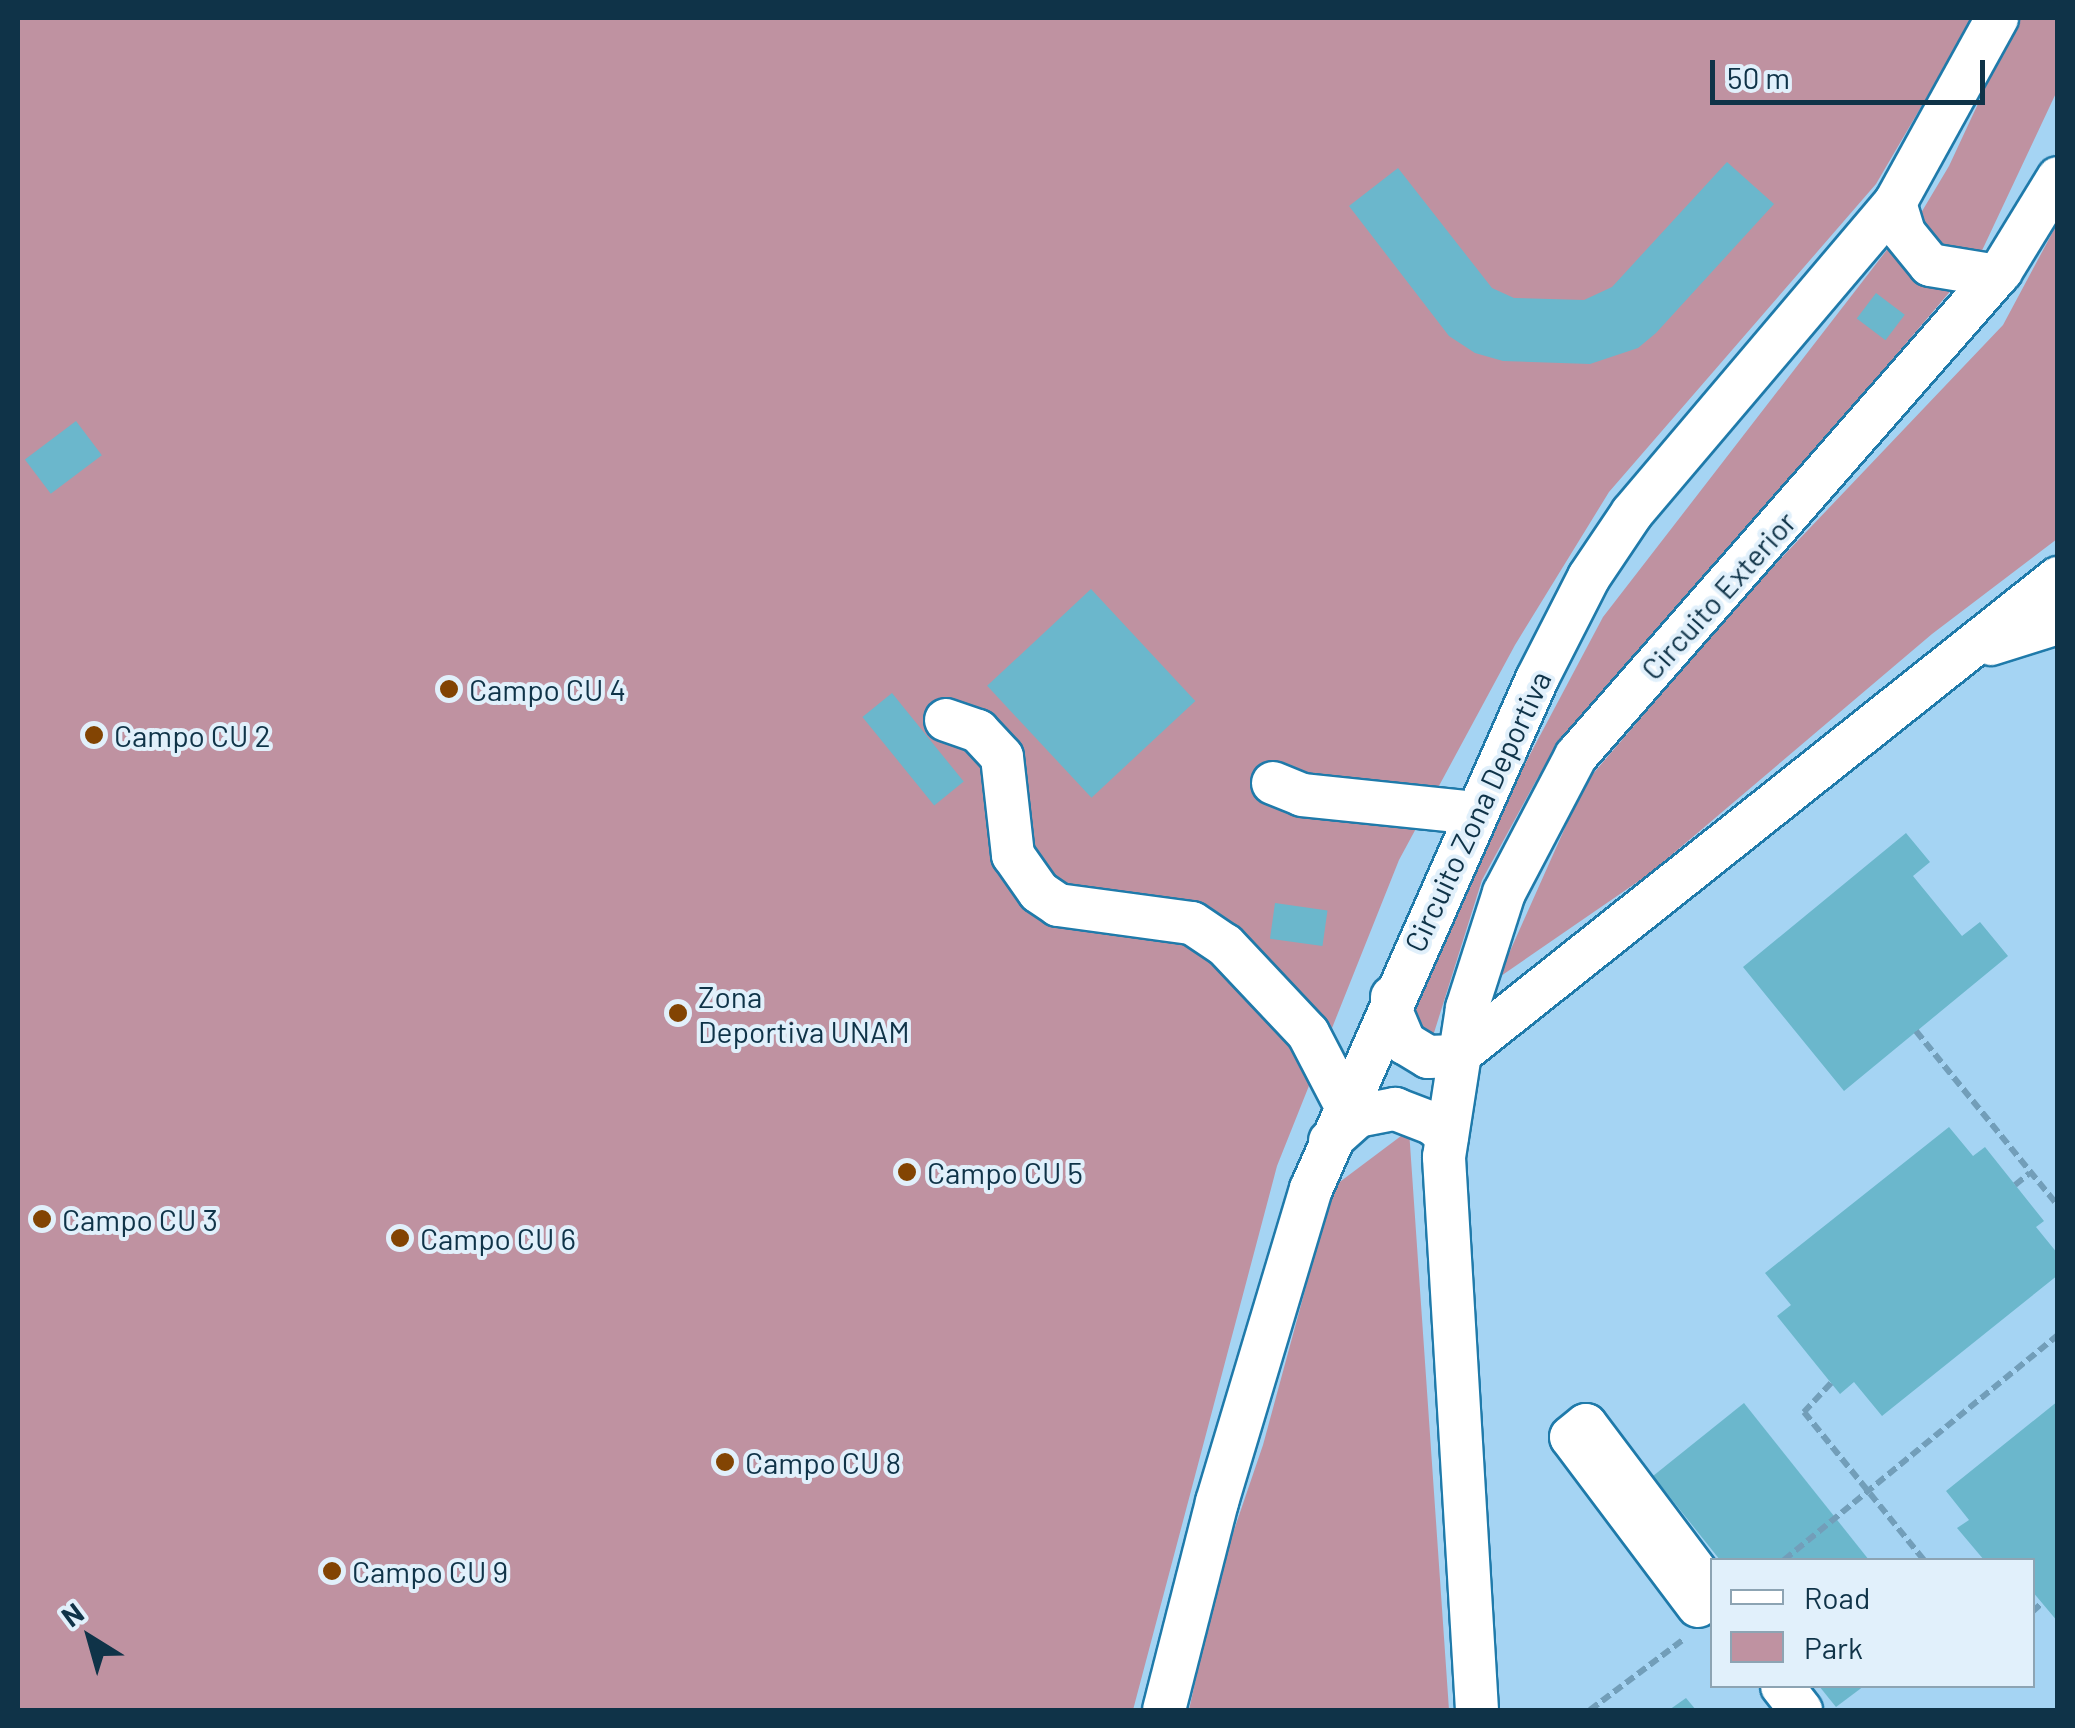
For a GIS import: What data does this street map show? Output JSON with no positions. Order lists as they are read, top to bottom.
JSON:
{
  "streets": {
    "street": ["Circuito Exterior", "Circuito Zona Deportiva"]
  },
  "places": [
    "Campo CU 4",
    "Campo CU 2",
    "Zona Deportiva UNAM",
    "Campo CU 5",
    "Campo CU 3",
    "Campo CU 6",
    "Campo CU 8",
    "Campo CU 9"
  ],
  "legend": ["Road", "Park"],
  "scale_bar": "50 m",
  "north": "top left"
}
